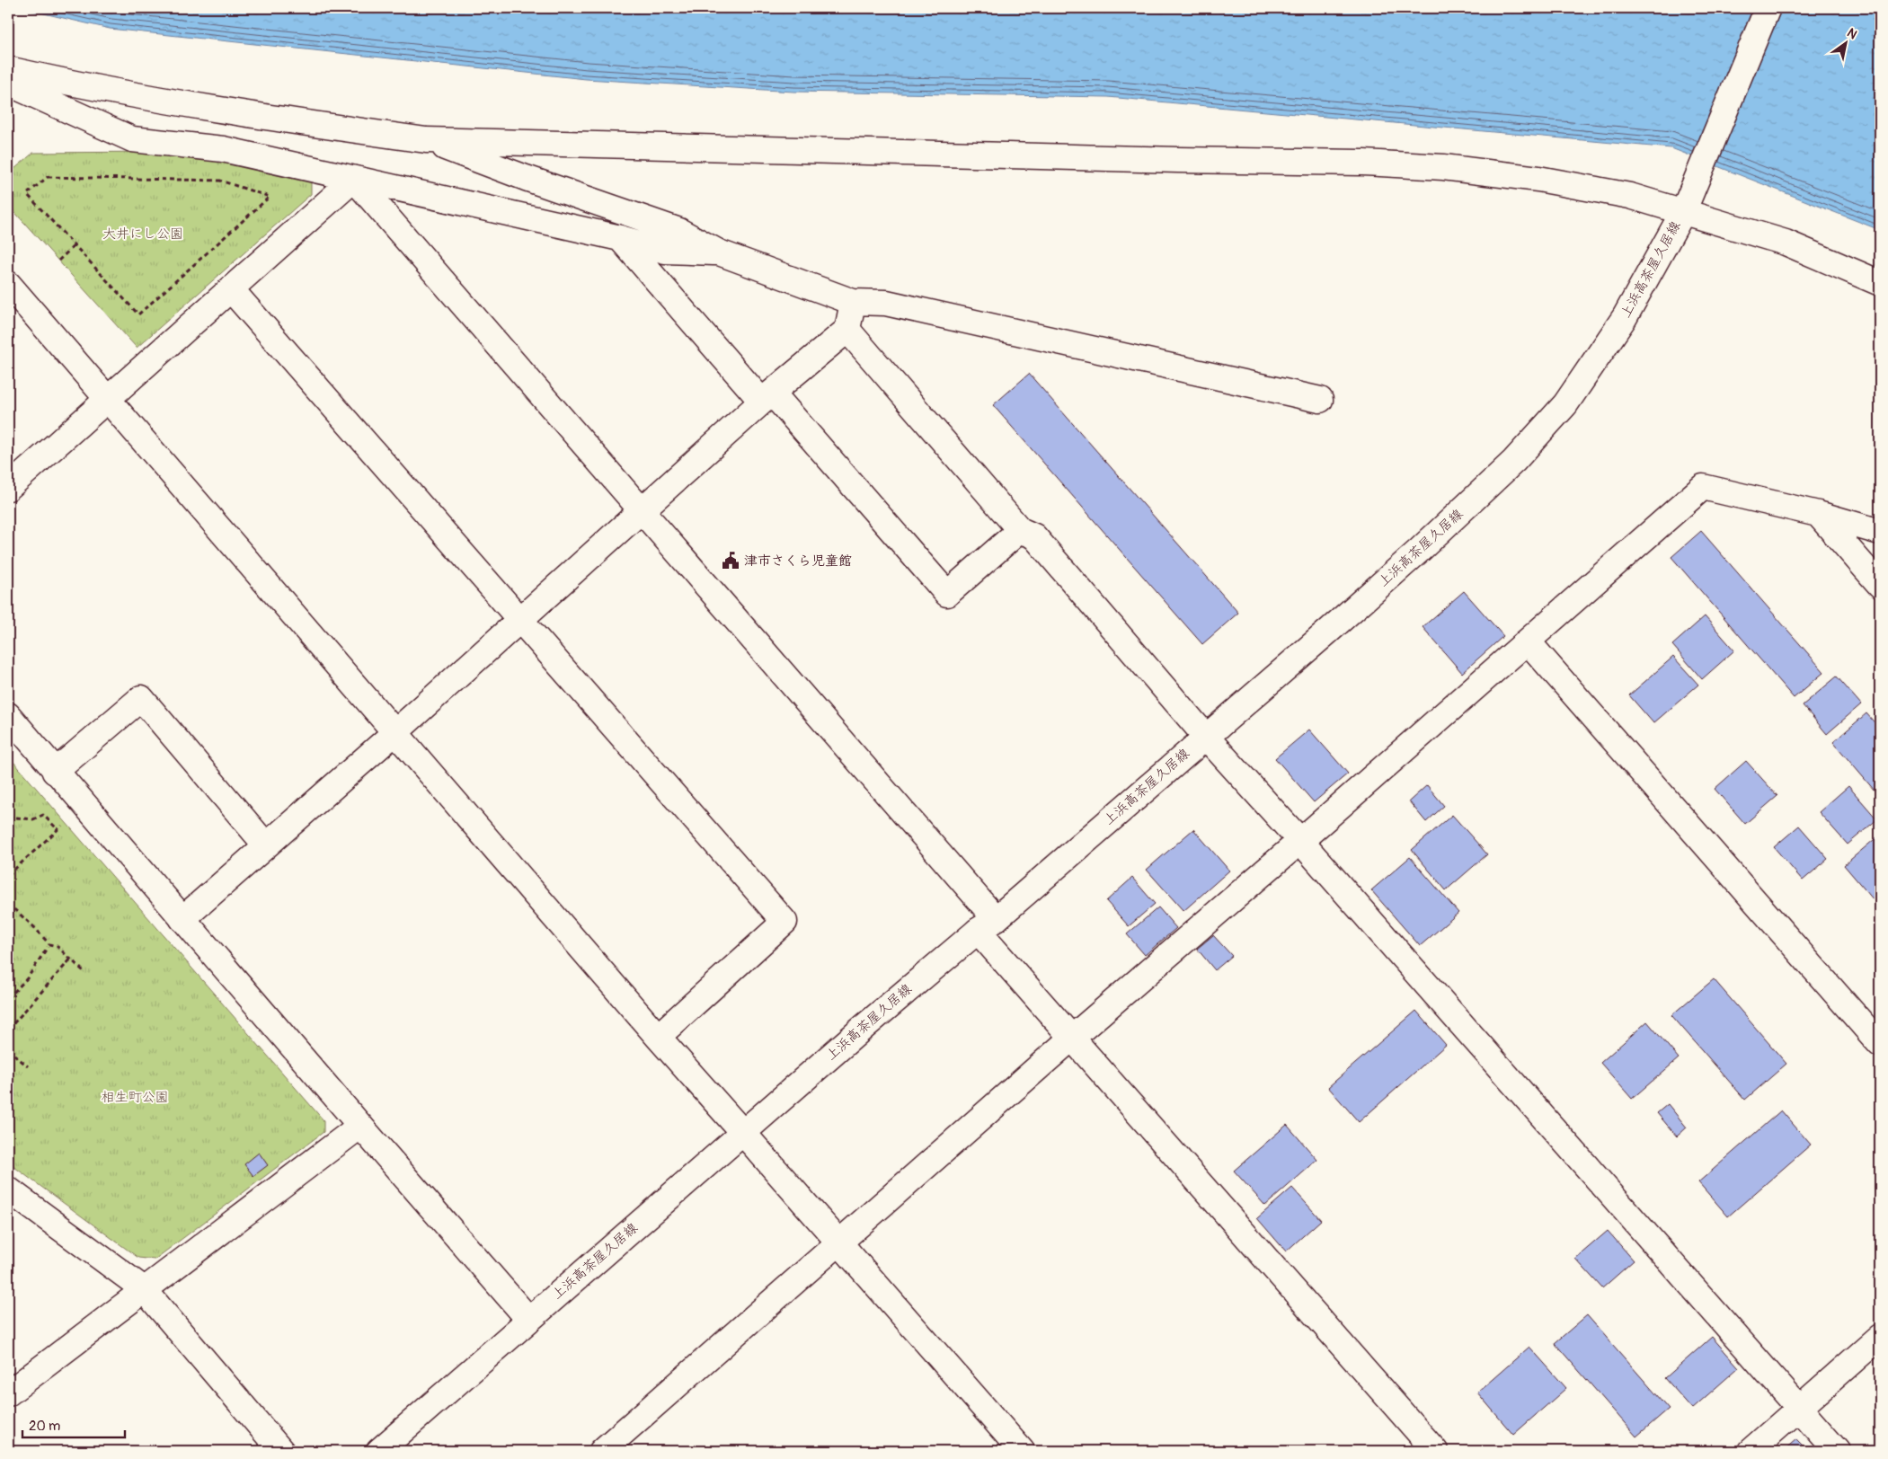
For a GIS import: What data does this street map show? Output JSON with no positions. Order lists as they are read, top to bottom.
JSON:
{
  "streets": {
    "street": ["上浜高茶屋久居線"]
  },
  "parks": ["大井にし公園", "相生町公園"],
  "places": {
    "public building": ["津市さくら児童館"]
  },
  "scale_bar": "20 m",
  "north": "top right"
}
